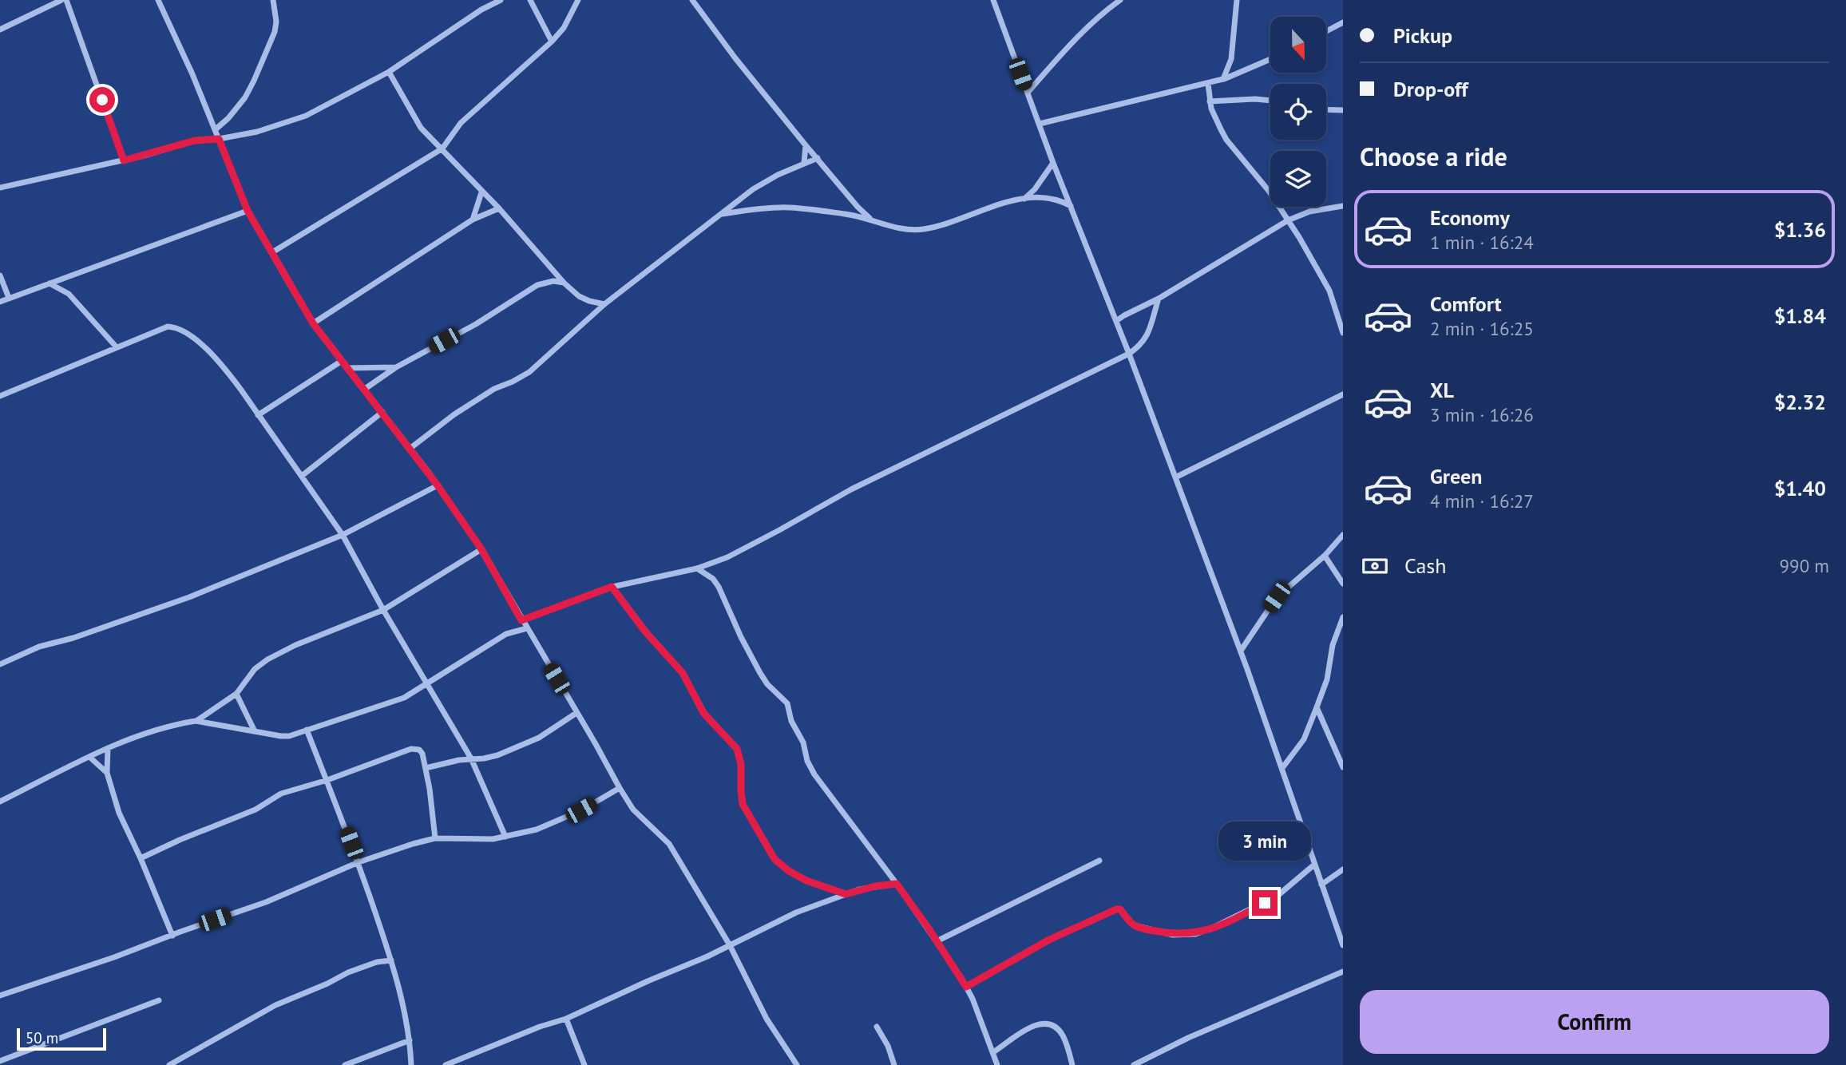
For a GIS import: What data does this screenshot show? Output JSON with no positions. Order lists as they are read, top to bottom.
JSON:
{
  "scale_bar": "50 m",
  "north": "bottom",
  "page": {
    "banner": ["Pickup", "Drop-off"],
    "heading": "Choose a ride",
    "list": [
      {
        "name": "Economy",
        "note": "1 min · 16:24",
        "value": "$1.36"
      },
      {
        "name": "Comfort",
        "note": "2 min · 16:25",
        "value": "$1.84"
      },
      {
        "name": "XL",
        "note": "3 min · 16:26",
        "value": "$2.32"
      },
      {
        "name": "Green",
        "note": "4 min · 16:27",
        "value": "$1.40"
      }
    ],
    "pay": ["Cash", "990 m"],
    "bubble": "3 min",
    "buttons": "Confirm",
    "scale": "50 m"
  }
}
